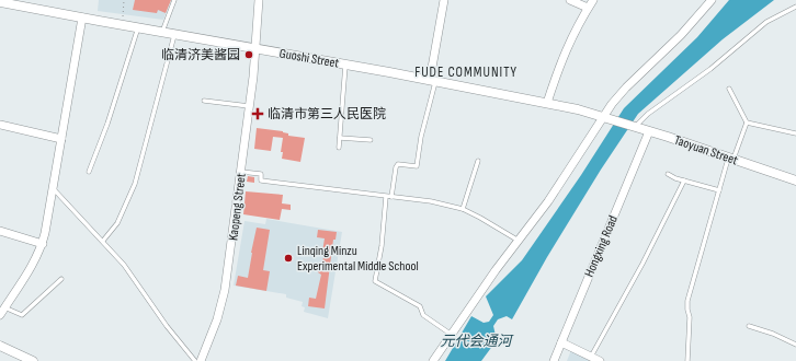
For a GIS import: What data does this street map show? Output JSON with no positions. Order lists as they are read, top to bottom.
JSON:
{
  "streets": {
    "street": [
      "Guoshi Street",
      "Taoyuan Street",
      "Kaopeng Street",
      "Hongxing Road"
    ]
  },
  "crossings": [
    ["Guoshi Street", "Taoyuan Street"],
    ["Guoshi Street", "Kaopeng Street"],
    ["Taoyuan Street", "Hongxing Road"]
  ],
  "districts": ["FUDE COMMUNITY"],
  "water": ["元代会通河"],
  "places": {
    "other": ["临清济美酱园", "Linqing Minzu Experimental Middle School"],
    "health": ["临清市第三人民医院"]
  }
}
